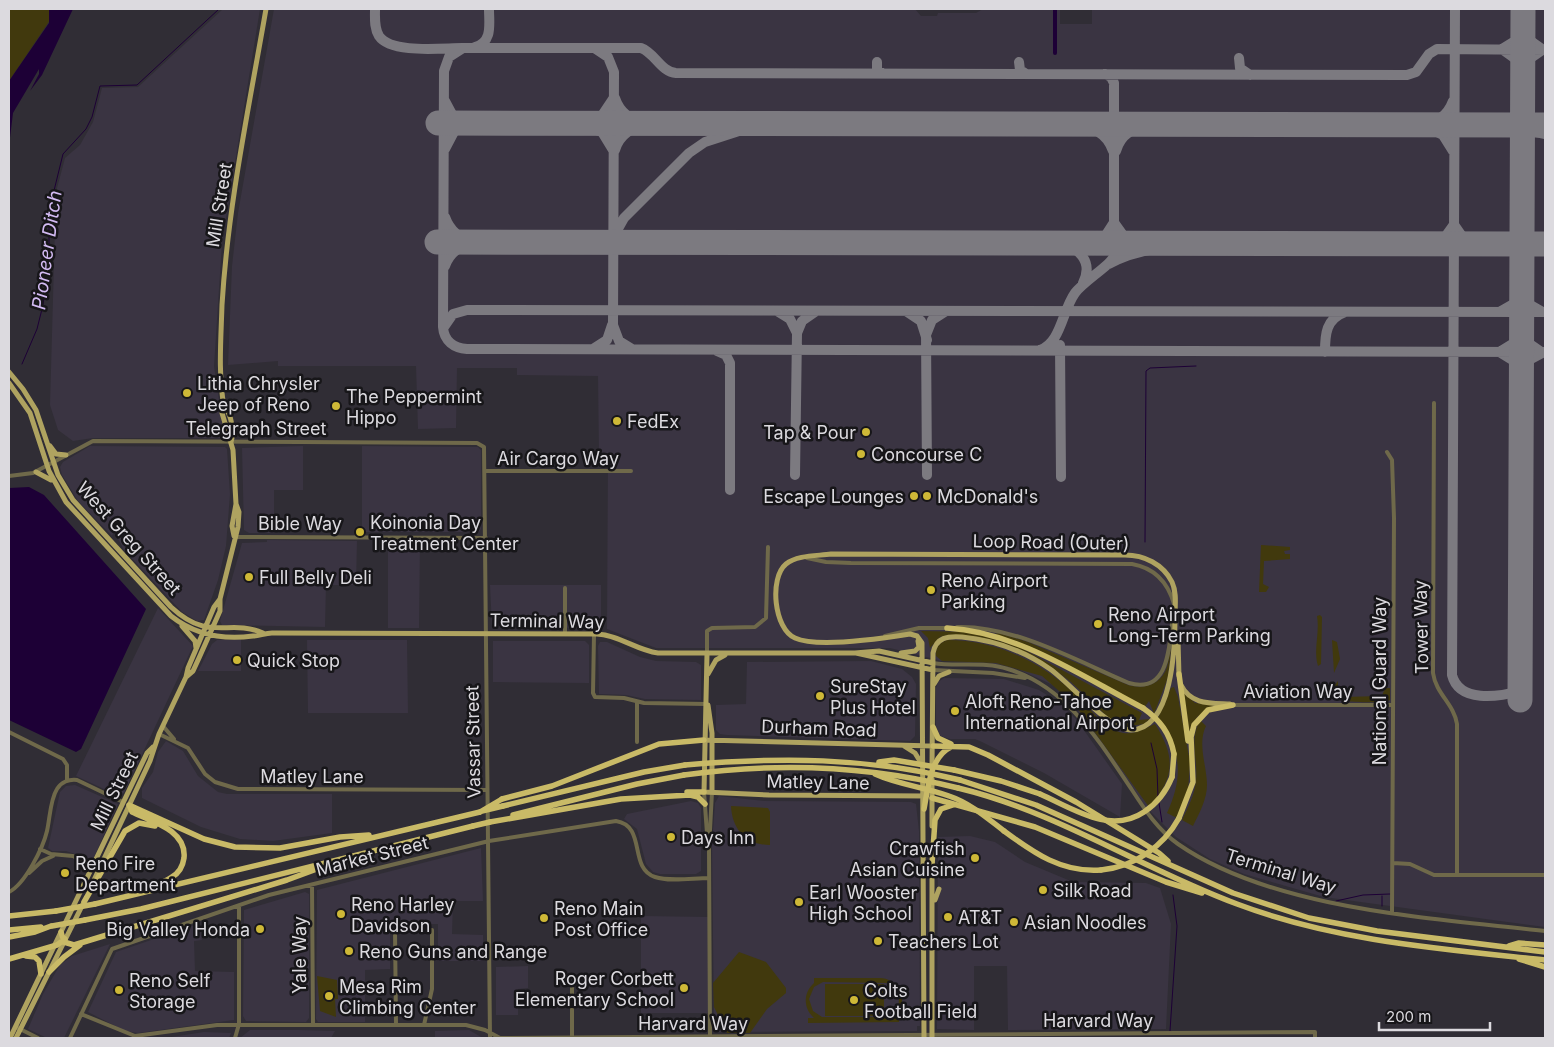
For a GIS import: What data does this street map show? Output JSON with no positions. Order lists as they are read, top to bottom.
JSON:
{
  "streets": {
    "main road": [
      "Mill Street",
      "West Greg Street",
      "Loop Road (Outer)",
      "Terminal Way",
      "Durham Road",
      "Matley Lane"
    ],
    "street": [
      "Telegraph Street",
      "Air Cargo Way",
      "Bible Way",
      "Tower Way",
      "National Guard Way",
      "Aviation Way",
      "Vassar Street",
      "Market Street",
      "Yale Way",
      "Harvard Way"
    ]
  },
  "crossings": [
    ["Mill Street", "Telegraph Street"],
    ["Mill Street", "Bible Way"],
    ["Mill Street", "West Greg Street"],
    ["Mill Street", "Terminal Way"],
    ["Mill Street", "Matley Lane"],
    ["Telegraph Street", "West Greg Street"],
    ["Telegraph Street", "Vassar Street"],
    ["Air Cargo Way", "Vassar Street"],
    ["Bible Way", "Vassar Street"],
    ["West Greg Street", "Terminal Way"],
    ["Loop Road (Outer)", "Terminal Way"],
    ["Terminal Way", "National Guard Way"],
    ["Terminal Way", "Vassar Street"],
    ["National Guard Way", "Aviation Way"],
    ["Vassar Street", "Matley Lane"],
    ["Vassar Street", "Market Street"],
    ["Vassar Street", "Harvard Way"],
    ["Market Street", "Yale Way"],
    ["Market Street", "Harvard Way"],
    ["Yale Way", "Harvard Way"]
  ],
  "water": ["Pioneer Ditch"],
  "places": [
    "Lithia Chrysler Jeep of Reno",
    "The Peppermint Hippo",
    "FedEx",
    "Tap & Pour",
    "Concourse C",
    "Escape Lounges",
    "McDonald's",
    "Koinonia Day Treatment Center",
    "Full Belly Deli",
    "Reno Airport Parking",
    "Reno Airport Long-Term Parking",
    "Quick Stop",
    "SureStay Plus Hotel",
    "Aloft Reno-Tahoe International Airport",
    "Days Inn",
    "Crawfish Asian Cuisine",
    "Reno Fire Department",
    "Silk Road",
    "Earl Wooster High School",
    "Reno Harley Davidson",
    "AT&T",
    "Reno Main Post Office",
    "Asian Noodles",
    "Big Valley Honda",
    "Teachers Lot",
    "Reno Guns and Range",
    "Roger Corbett Elementary School",
    "Reno Self Storage",
    "Mesa Rim Climbing Center",
    "Colts Football Field"
  ],
  "scale_bar": "200 m"
}
